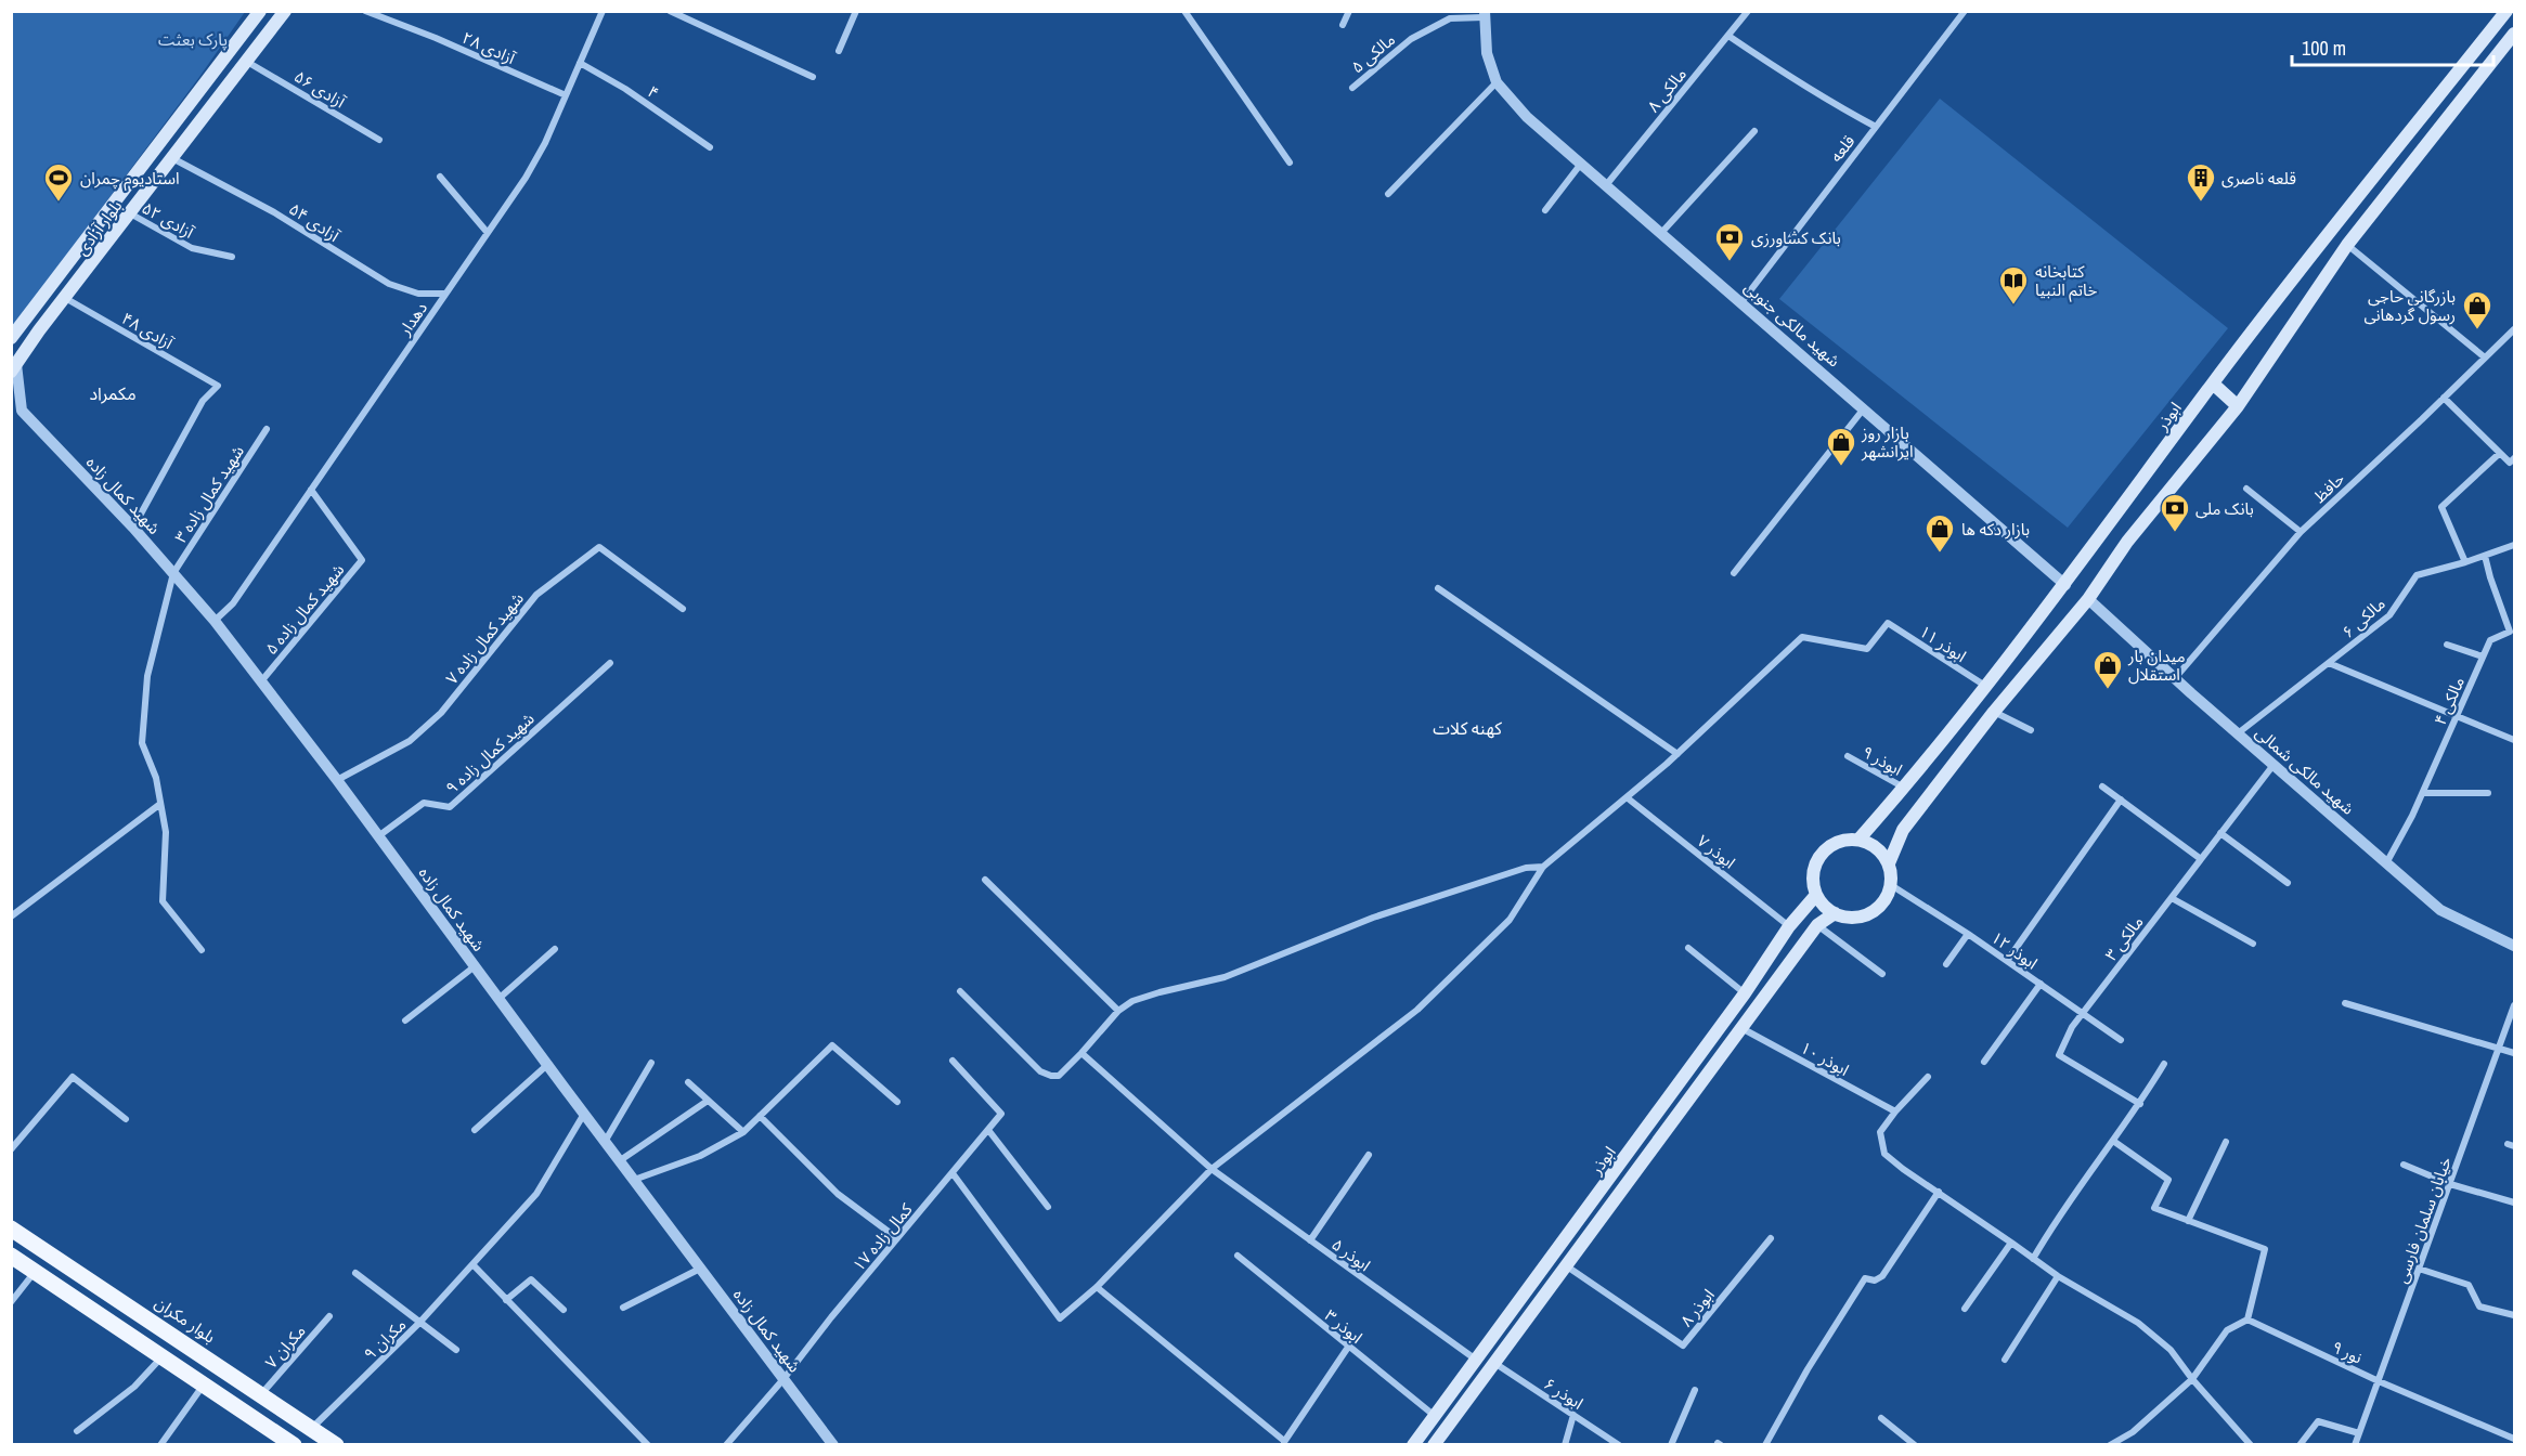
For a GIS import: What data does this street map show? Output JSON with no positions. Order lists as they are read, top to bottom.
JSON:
{
  "streets": {
    "main road": ["بلوار آزادی", "ابوذر", "بلوار مکران"],
    "street": [
      "آزادی ۲۸",
      "مالکی ۵",
      "آزادی ۵۶",
      "مالکی ۸",
      "۴",
      "قلعه",
      "آزادی ۵۲",
      "آزادی ۵۴",
      "دهدار",
      "شهید مالکی جنوبی",
      "آزادی ۴۸",
      "حافظ",
      "شهید کمال زاده ۳",
      "شهید کمال زاده",
      "شهید کمال زاده ۵",
      "مالکی ۶",
      "شهید کمال زاده ۷",
      "ابوذر ۱۱",
      "مالکی ۴",
      "شهید کمال زاده ۹",
      "ابوذر ۹",
      "شهید مالکی شمالی",
      "ابوذر ۷",
      "مالکی ۳",
      "ابوذر ۱۲",
      "ابوذر ۱۰",
      "خیابان سلمان فارسی",
      "کمال زاده ۱۷",
      "ابوذر ۵",
      "ابوذر ۸",
      "ابوذر ۳",
      "مکران ۹",
      "مکران ۷",
      "نور ۹",
      "ابوذر ۶"
    ]
  },
  "crossings": [
    ["آزادی ۲۸", "دهدار"],
    ["مالکی ۵", "شهید مالکی جنوبی"],
    ["آزادی ۵۶", "بلوار آزادی"],
    ["مالکی ۸", "شهید مالکی جنوبی"],
    ["۴", "دهدار"],
    ["قلعه", "شهید مالکی جنوبی"],
    ["آزادی ۵۲", "بلوار آزادی"],
    ["آزادی ۵۴", "بلوار آزادی"],
    ["آزادی ۵۴", "دهدار"],
    ["بلوار آزادی", "آزادی ۴۸"],
    ["دهدار", "شهید کمال زاده"],
    ["دهدار", "شهید کمال زاده ۵"],
    ["شهید مالکی جنوبی", "ابوذر"],
    ["آزادی ۴۸", "شهید کمال زاده"],
    ["ابوذر", "ابوذر ۱۱"],
    ["ابوذر", "ابوذر ۹"],
    ["ابوذر", "ابوذر ۷"],
    ["ابوذر", "ابوذر ۱۲"],
    ["ابوذر", "ابوذر ۵"],
    ["ابوذر", "ابوذر ۳"],
    ["حافظ", "شهید مالکی شمالی"],
    ["شهید کمال زاده ۳", "شهید کمال زاده"],
    ["شهید کمال زاده", "شهید کمال زاده ۵"],
    ["شهید کمال زاده", "شهید کمال زاده ۷"],
    ["شهید کمال زاده", "شهید کمال زاده ۹"],
    ["شهید کمال زاده", "کمال زاده ۱۷"],
    ["شهید کمال زاده", "مکران ۹"],
    ["مالکی ۶", "مالکی ۴"],
    ["مالکی ۶", "شهید مالکی شمالی"],
    ["مالکی ۴", "شهید مالکی شمالی"],
    ["شهید مالکی شمالی", "مالکی ۳"],
    ["مالکی ۳", "ابوذر ۱۲"],
    ["خیابان سلمان فارسی", "نور ۹"],
    ["بلوار مکران", "مکران ۹"],
    ["بلوار مکران", "مکران ۷"]
  ],
  "districts": ["مکمراد", "کهنه کلات"],
  "parks": ["پارک بعثت"],
  "places": {
    "sports": ["استادیوم چمران"],
    "building": ["قلعه ناصری"],
    "bank": ["بانک کشاورزی", "بانک ملی"],
    "library": ["کتابخانه خاتم النبیا"],
    "shop": [
      "بازرگانی حاجی رسول گردهانی",
      "بازار روز ایرانشهر",
      "بازار دکه ها",
      "میدان بار استقلال"
    ]
  },
  "scale_bar": "100 m"
}
